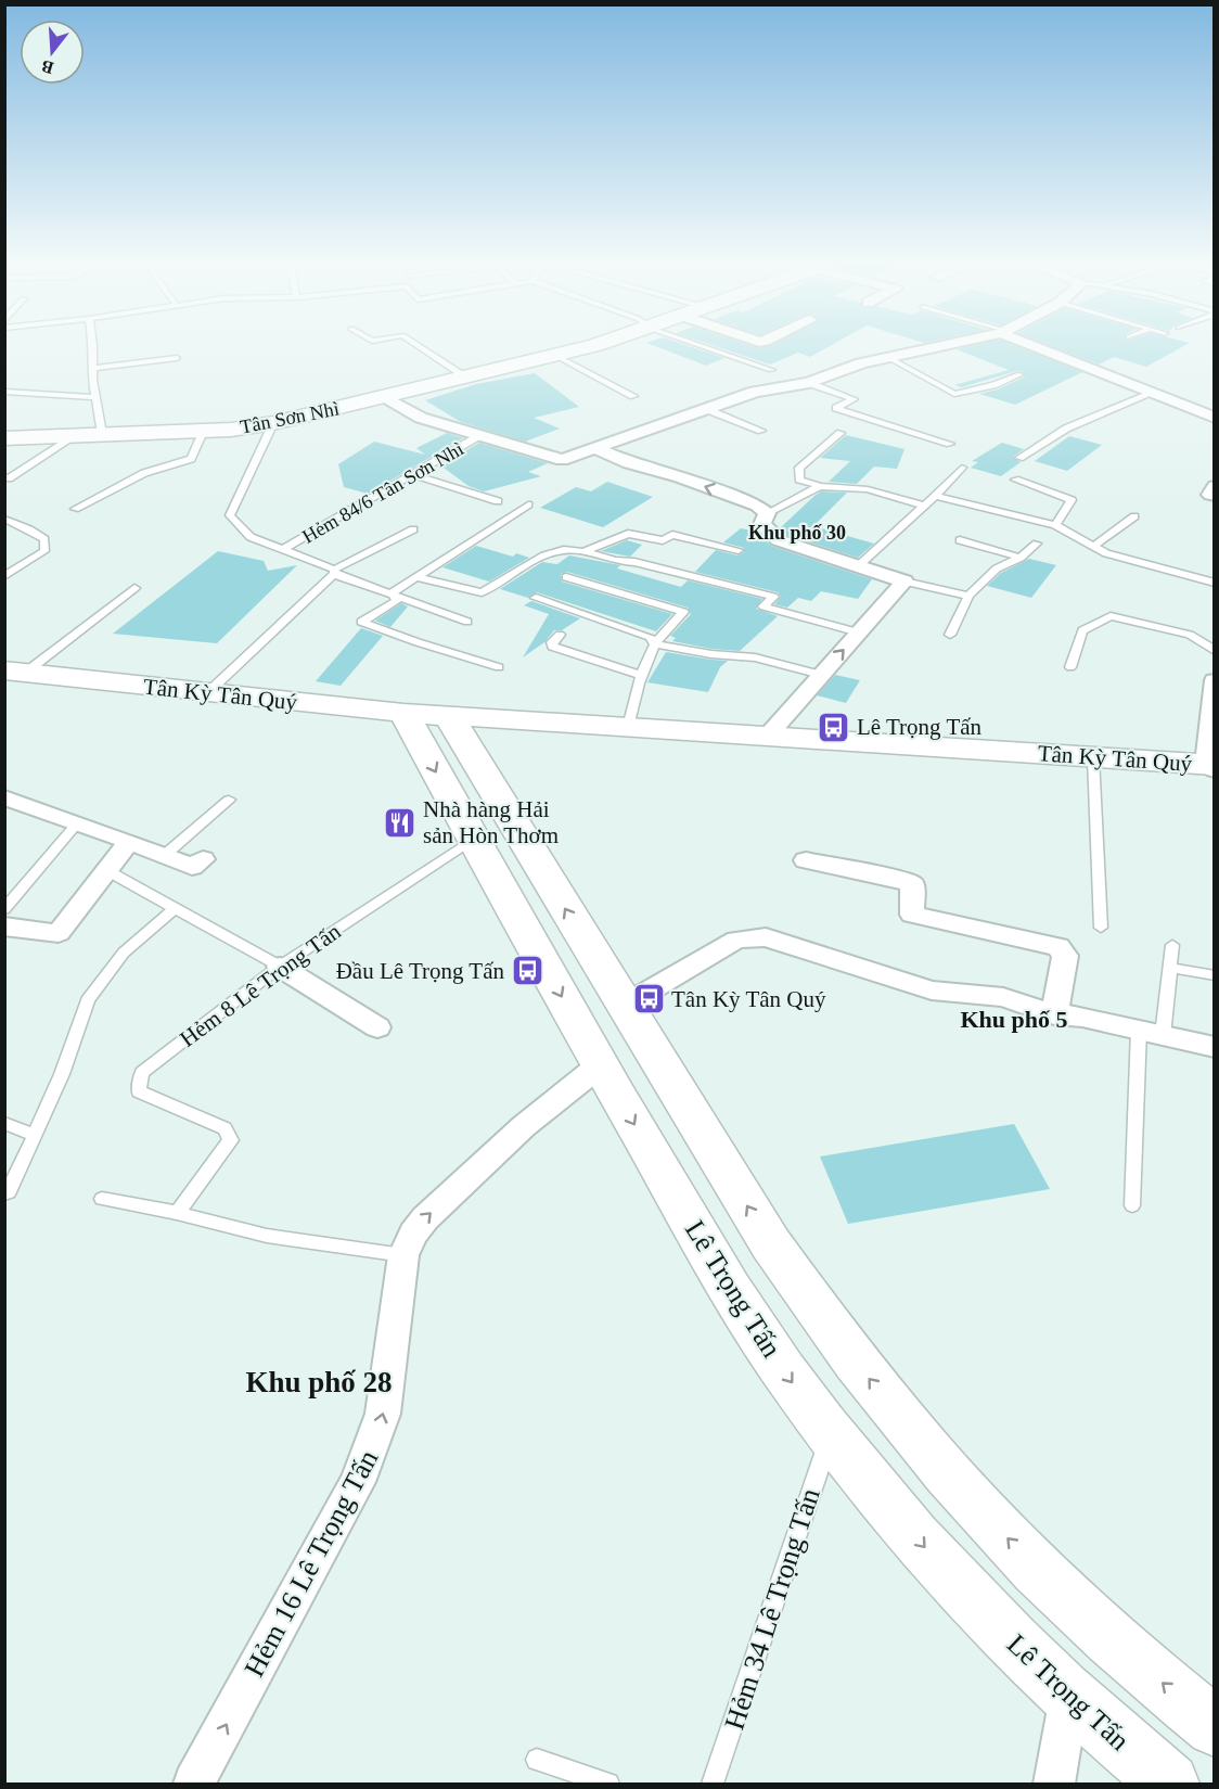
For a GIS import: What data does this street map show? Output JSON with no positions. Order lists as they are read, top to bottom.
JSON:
{
  "streets": {
    "main road": ["Tân Sơn Nhì", "Tân Kỳ Tân Quý", "Lê Trọng Tấn"],
    "street": ["Hẻm 16 Lê Trọng Tấn"],
    "lane": ["Hẻm 84/6 Tân Sơn Nhì", "Hẻm 8 Lê Trọng Tấn", "Hẻm 34 Lê Trọng Tấn"]
  },
  "crossings": [
    ["Tân Kỳ Tân Quý", "Lê Trọng Tấn"],
    ["Hẻm 8 Lê Trọng Tấn", "Lê Trọng Tấn"],
    ["Lê Trọng Tấn", "Hẻm 16 Lê Trọng Tấn"],
    ["Lê Trọng Tấn", "Hẻm 34 Lê Trọng Tấn"]
  ],
  "one_way": ["Hẻm 16 Lê Trọng Tấn"],
  "districts": ["Khu phố 30", "Khu phố 5", "Khu phố 28"],
  "places": {
    "bus stop": ["Lê Trọng Tấn", "Đầu Lê Trọng Tấn", "Tân Kỳ Tân Quý"],
    "restaurant": ["Nhà hàng Hải sản Hòn Thơm"]
  },
  "north": "bottom"
}
